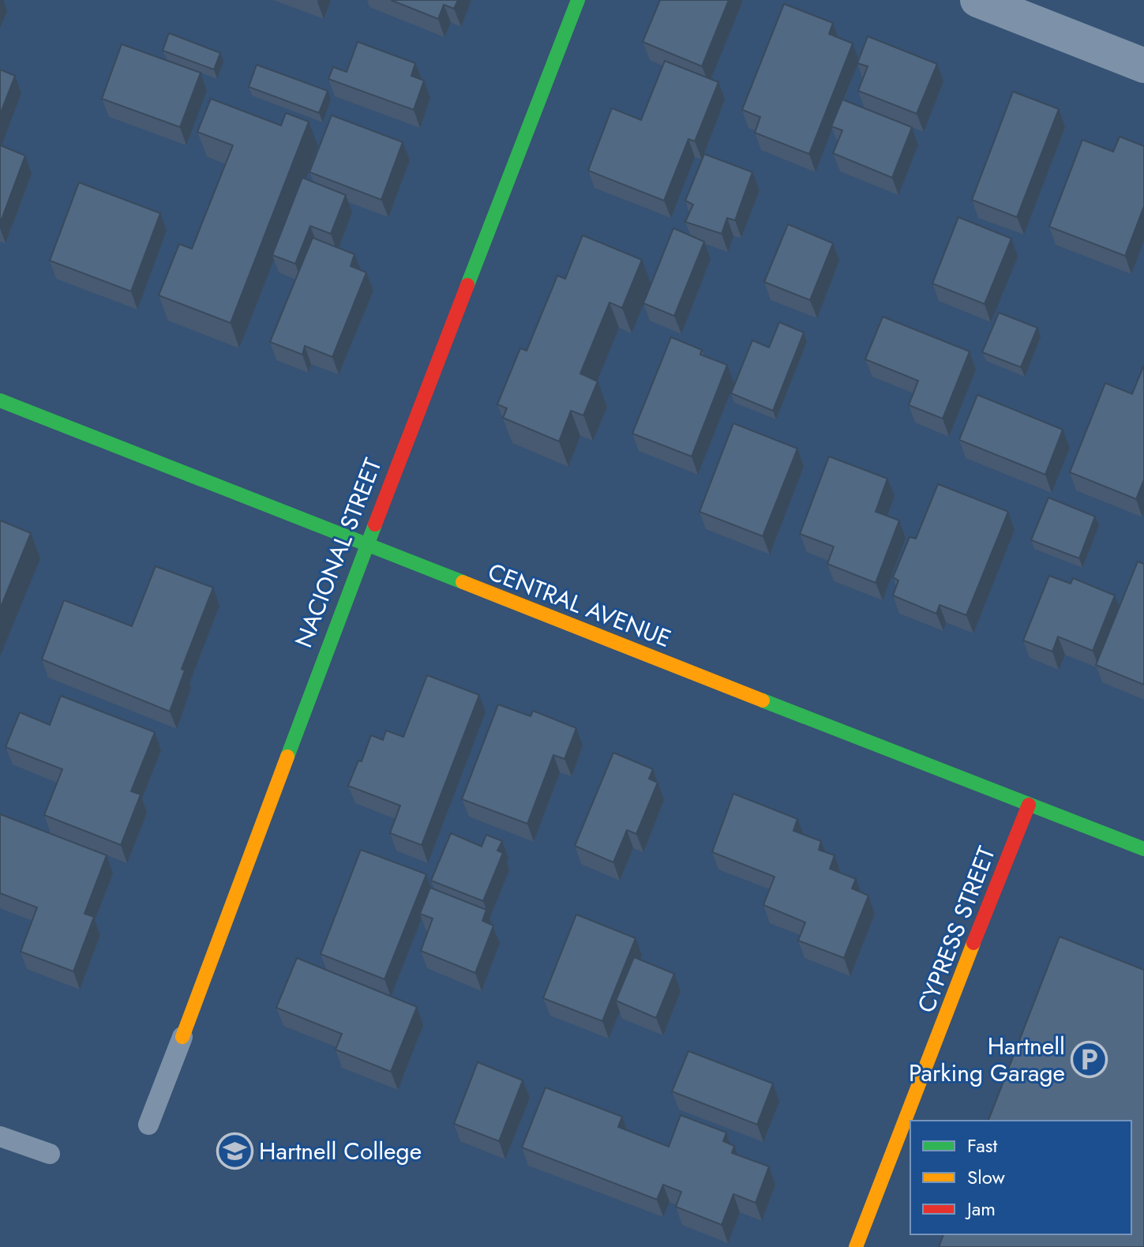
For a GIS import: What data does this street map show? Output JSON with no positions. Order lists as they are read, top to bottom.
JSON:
{
  "streets": {
    "street": ["NACIONAL STREET", "CENTRAL AVENUE", "CYPRESS STREET"]
  },
  "crossings": [
    ["NACIONAL STREET", "CENTRAL AVENUE"],
    ["CENTRAL AVENUE", "CYPRESS STREET"]
  ],
  "places": {
    "parking": ["Hartnell Parking Garage"],
    "school or university": ["Hartnell College"]
  },
  "legend": ["Fast", "Slow", "Jam"]
}
